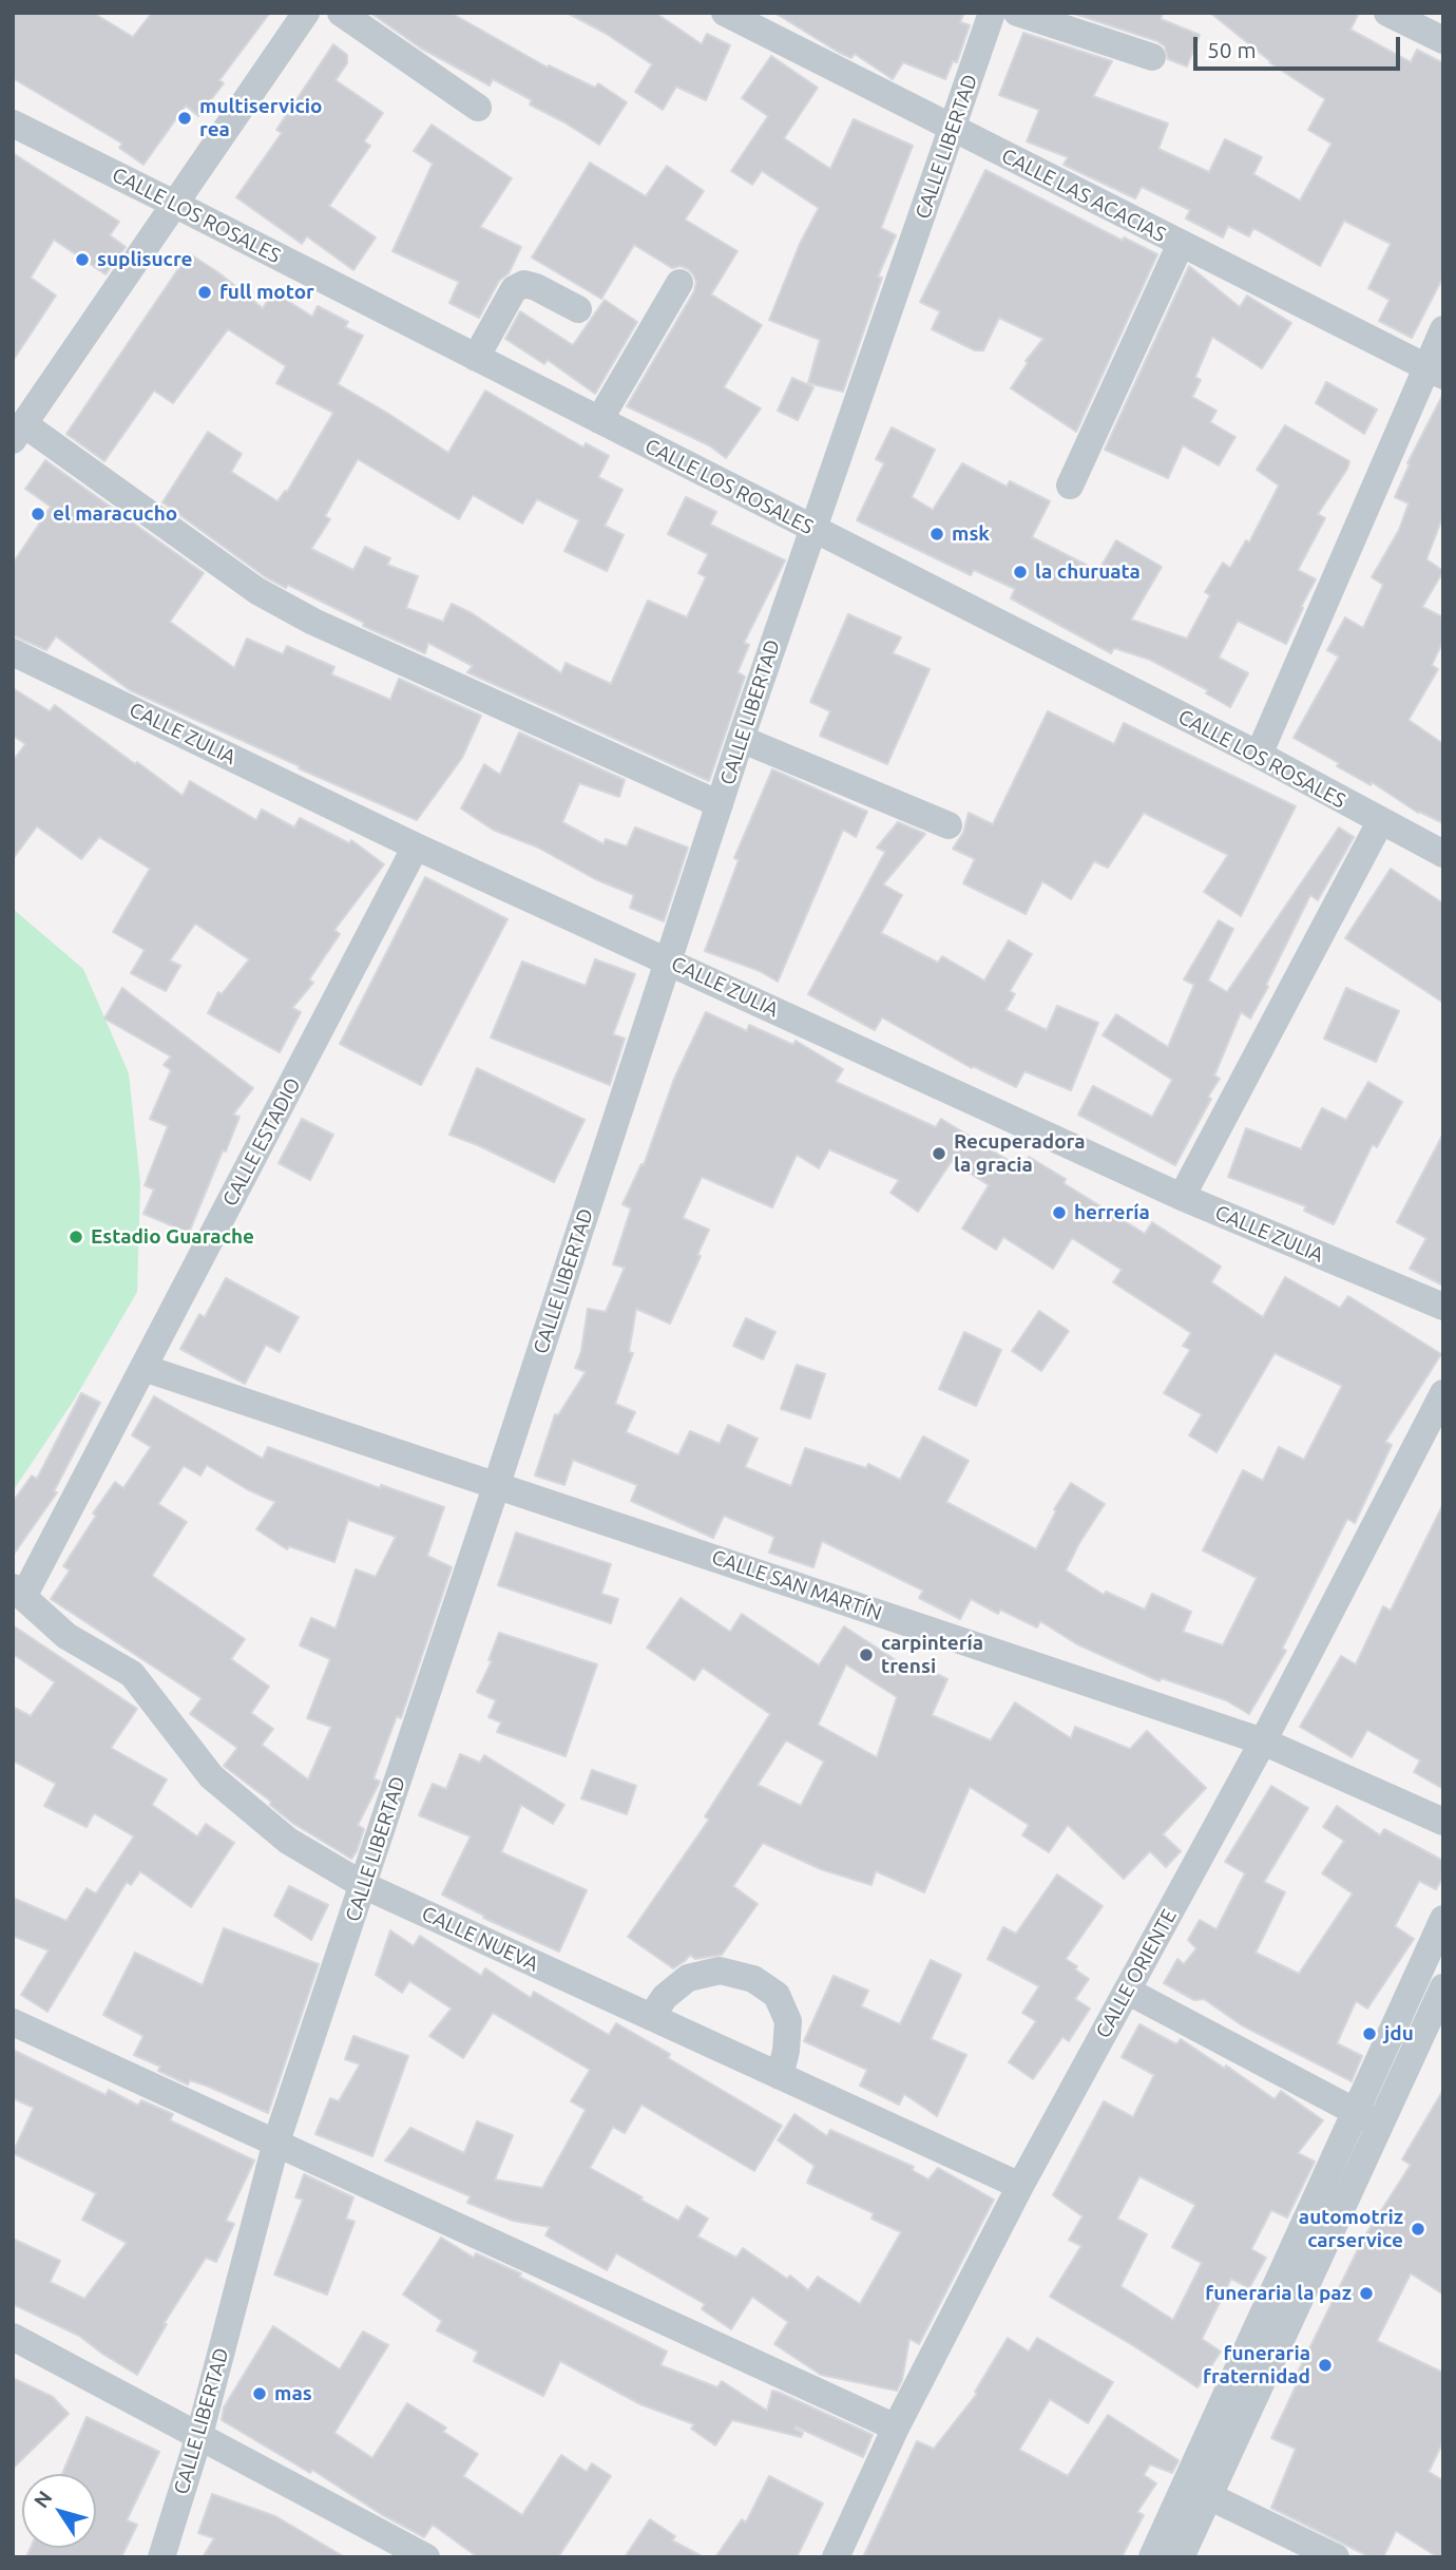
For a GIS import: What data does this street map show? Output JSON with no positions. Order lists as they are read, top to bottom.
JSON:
{
  "streets": {
    "street": [
      "CALLE LIBERTAD",
      "CALLE LAS ACACIAS",
      "CALLE LOS ROSALES",
      "CALLE ZULIA",
      "CALLE ESTADIO",
      "CALLE SAN MARTÍN",
      "CALLE NUEVA",
      "CALLE ORIENTE"
    ]
  },
  "crossings": [
    ["CALLE LIBERTAD", "CALLE LAS ACACIAS"],
    ["CALLE LIBERTAD", "CALLE LOS ROSALES"],
    ["CALLE LIBERTAD", "CALLE ZULIA"],
    ["CALLE LIBERTAD", "CALLE SAN MARTÍN"],
    ["CALLE LIBERTAD", "CALLE NUEVA"],
    ["CALLE ZULIA", "CALLE ESTADIO"],
    ["CALLE ESTADIO", "CALLE SAN MARTÍN"],
    ["CALLE ESTADIO", "CALLE NUEVA"],
    ["CALLE SAN MARTÍN", "CALLE ORIENTE"],
    ["CALLE NUEVA", "CALLE ORIENTE"]
  ],
  "places": [
    "multiservicio rea",
    "suplisucre",
    "full motor",
    "el maracucho",
    "msk",
    "la churuata",
    "Recuperadora la gracia",
    "herrería",
    "Estadio Guarache",
    "carpintería trensi",
    "jdu",
    "automotriz carservice",
    "funeraria la paz",
    "funeraria fraternidad",
    "mas"
  ],
  "scale_bar": "50 m",
  "north": "top left"
}
